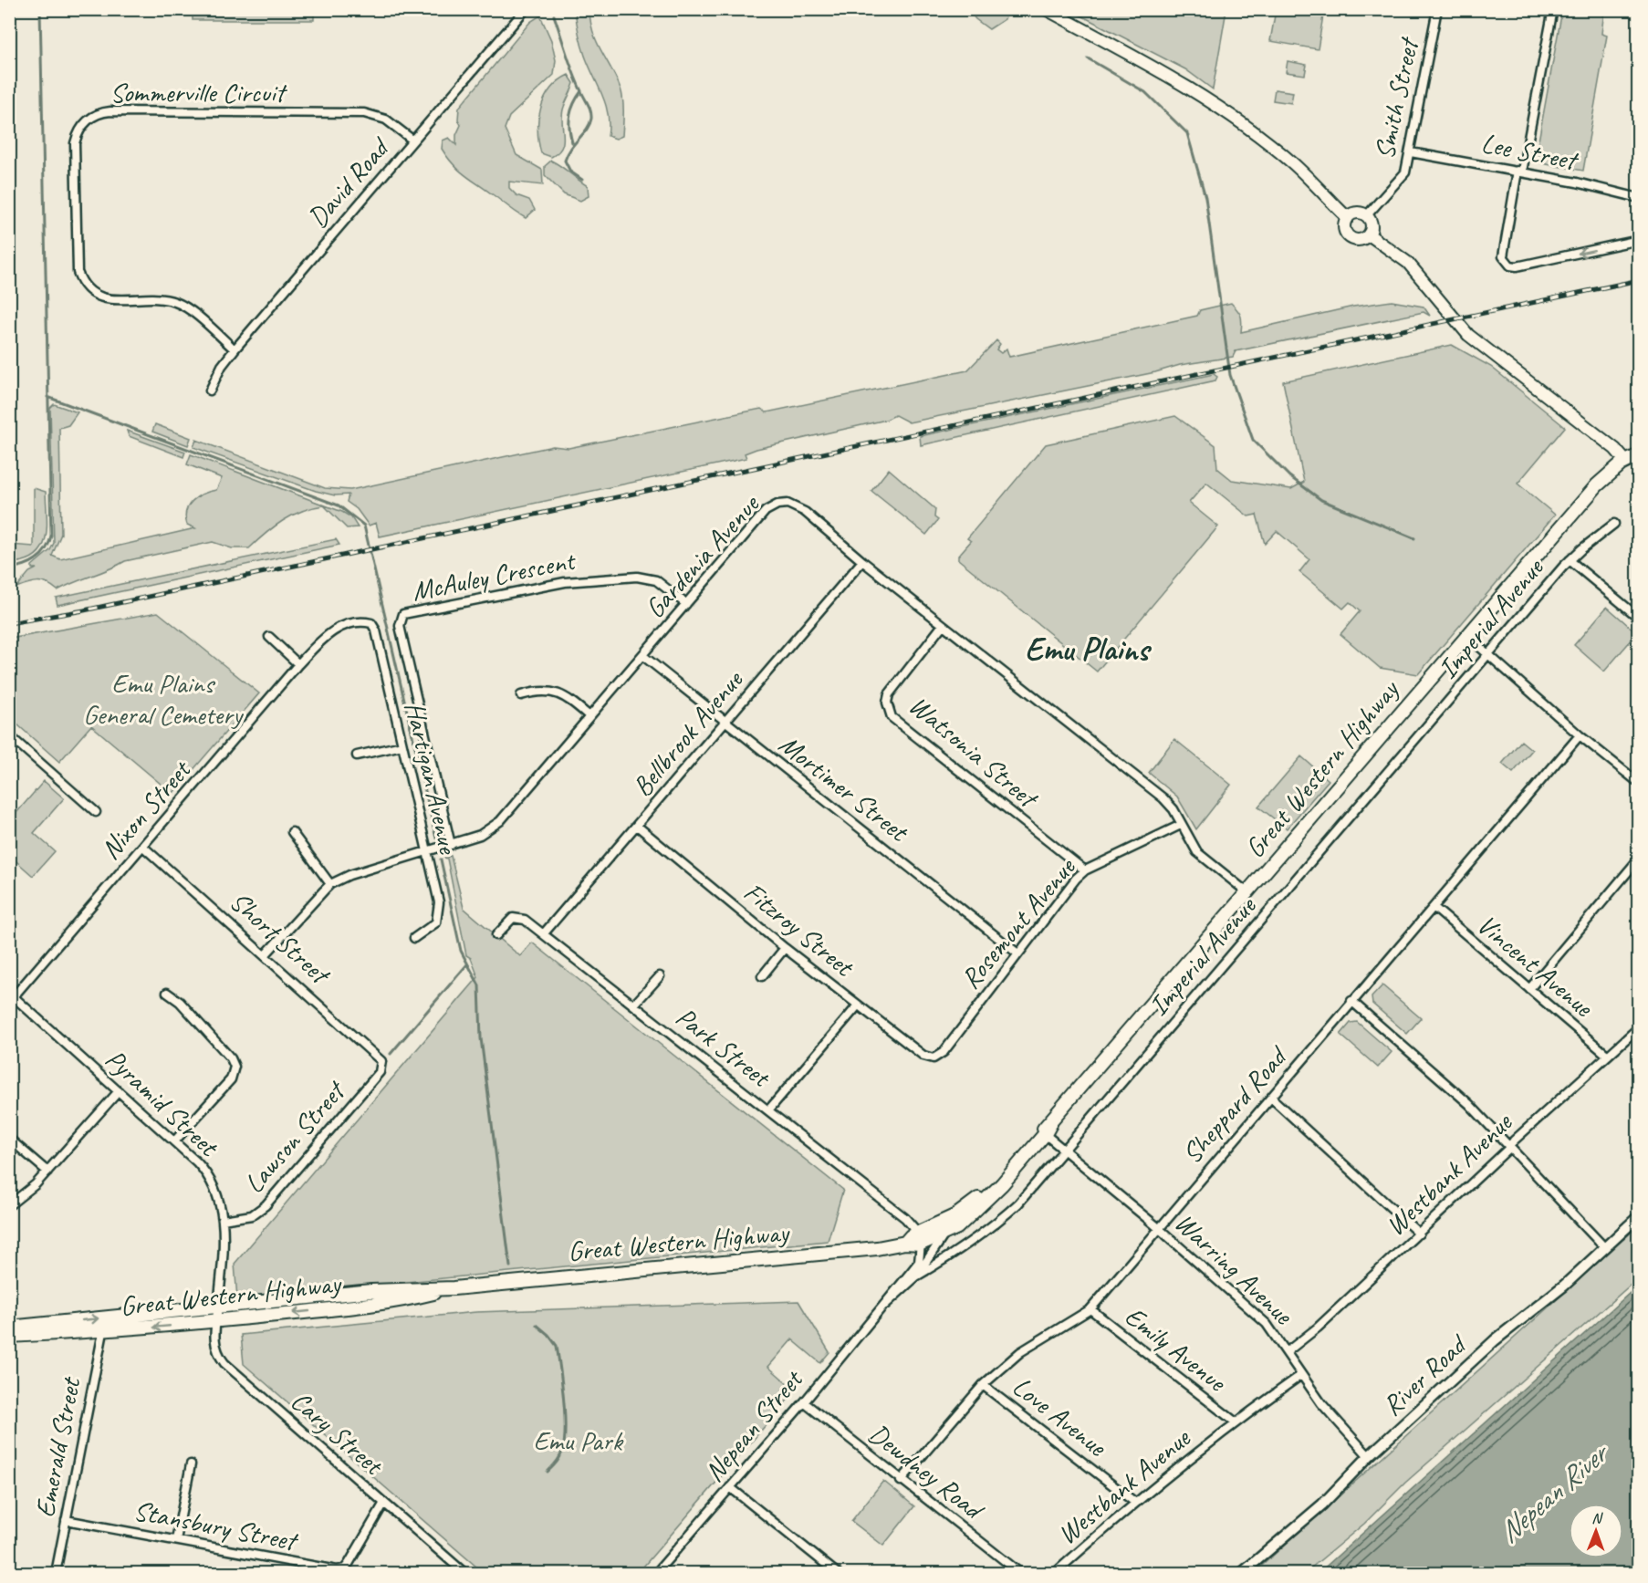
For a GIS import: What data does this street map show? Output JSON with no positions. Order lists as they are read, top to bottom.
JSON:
{
  "streets": {
    "highway": ["Great Western Highway"],
    "street": [
      "Sommerville Circuit",
      "Smith Street",
      "Lee Street",
      "David Road",
      "Gardenia Avenue",
      "McAuley Crescent",
      "Imperial Avenue",
      "Bellbrook Avenue",
      "Watsonia Street",
      "Hartigan Avenue",
      "Mortimer Street",
      "Nixon Street",
      "Rosemont Avenue",
      "Fitzroy Street",
      "Short Street",
      "Vincent Avenue",
      "Park Street",
      "Pyramid Street",
      "Sheppard Road",
      "Lawson Street",
      "Westbank Avenue",
      "Warring Avenue",
      "Emily Avenue",
      "River Road",
      "Love Avenue",
      "Nepean Street",
      "Cary Street",
      "Emerald Street",
      "Dewdney Road",
      "Stansbury Street"
    ]
  },
  "crossings": [
    ["Sommerville Circuit", "David Road"],
    ["Smith Street", "Lee Street"],
    ["Gardenia Avenue", "McAuley Crescent"],
    ["Gardenia Avenue", "Bellbrook Avenue"],
    ["Gardenia Avenue", "Watsonia Street"],
    ["Gardenia Avenue", "Great Western Highway"],
    ["Gardenia Avenue", "Hartigan Avenue"],
    ["Gardenia Avenue", "Mortimer Street"],
    ["Gardenia Avenue", "Rosemont Avenue"],
    ["Gardenia Avenue", "Short Street"],
    ["Imperial Avenue", "Warring Avenue"],
    ["Imperial Avenue", "Nepean Street"],
    ["Bellbrook Avenue", "Mortimer Street"],
    ["Bellbrook Avenue", "Fitzroy Street"],
    ["Bellbrook Avenue", "Park Street"],
    ["Watsonia Street", "Rosemont Avenue"],
    ["Great Western Highway", "Park Street"],
    ["Great Western Highway", "Pyramid Street"],
    ["Great Western Highway", "Warring Avenue"],
    ["Great Western Highway", "Nepean Street"],
    ["Great Western Highway", "Cary Street"],
    ["Great Western Highway", "Emerald Street"],
    ["Hartigan Avenue", "Nixon Street"],
    ["Mortimer Street", "Rosemont Avenue"],
    ["Nixon Street", "Short Street"],
    ["Nixon Street", "Pyramid Street"],
    ["Rosemont Avenue", "Fitzroy Street"],
    ["Short Street", "Lawson Street"],
    ["Vincent Avenue", "Sheppard Road"],
    ["Vincent Avenue", "Westbank Avenue"],
    ["Park Street", "Nepean Street"],
    ["Pyramid Street", "Lawson Street"],
    ["Pyramid Street", "Cary Street"],
    ["Sheppard Road", "Warring Avenue"],
    ["Sheppard Road", "Emily Avenue"],
    ["Sheppard Road", "Love Avenue"],
    ["Sheppard Road", "Dewdney Road"],
    ["Westbank Avenue", "Warring Avenue"],
    ["Westbank Avenue", "Emily Avenue"],
    ["Westbank Avenue", "Love Avenue"],
    ["Warring Avenue", "River Road"],
    ["Nepean Street", "Dewdney Road"],
    ["Cary Street", "Stansbury Street"],
    ["Emerald Street", "Stansbury Street"]
  ],
  "districts": ["Emu Plains"],
  "water": ["Nepean River"],
  "parks": ["Emu Plains General Cemetery", "Emu Park"],
  "north": "top"
}
